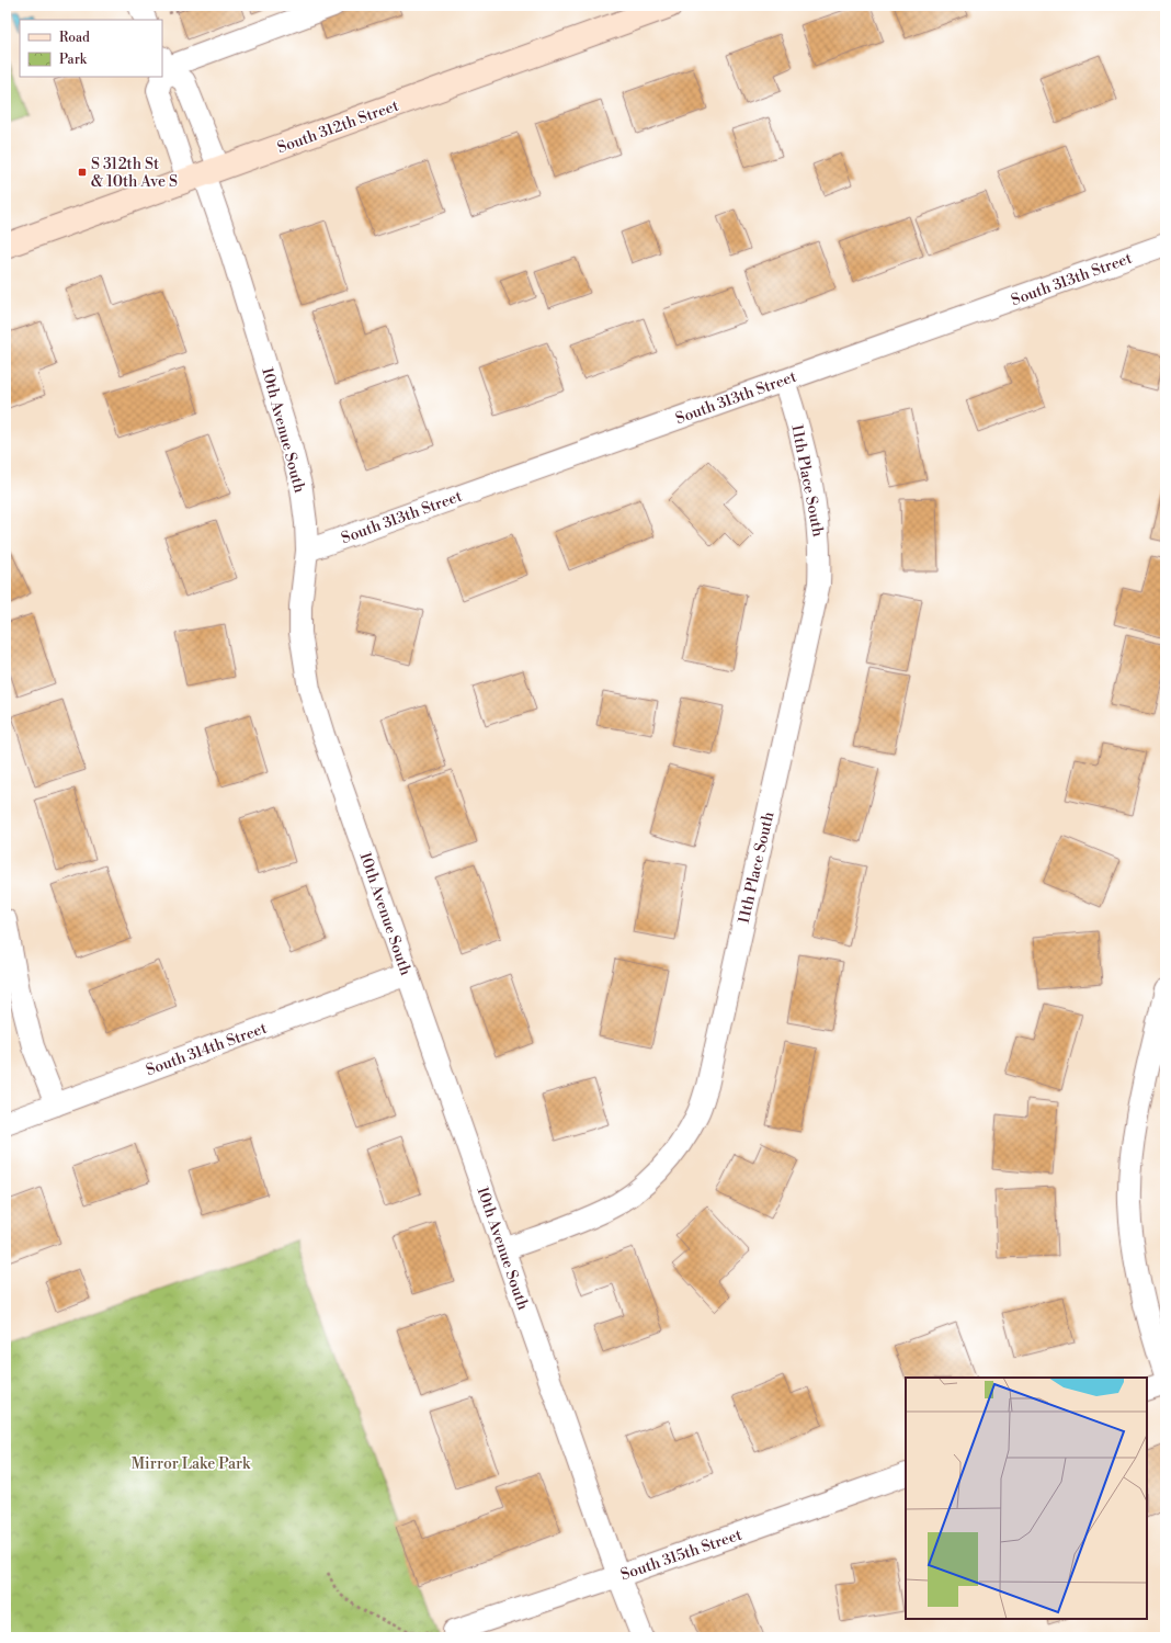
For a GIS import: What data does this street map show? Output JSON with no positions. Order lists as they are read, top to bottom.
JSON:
{
  "streets": {
    "street": [
      "South 312th Street",
      "South 313th Street",
      "10th Avenue South",
      "11th Place South",
      "South 314th Street",
      "South 315th Street"
    ]
  },
  "crossings": [
    ["South 312th Street", "10th Avenue South"],
    ["South 313th Street", "10th Avenue South"],
    ["South 313th Street", "11th Place South"],
    ["10th Avenue South", "11th Place South"],
    ["10th Avenue South", "South 314th Street"],
    ["10th Avenue South", "South 315th Street"]
  ],
  "parks": ["Mirror Lake Park"],
  "places": {
    "transit": ["S 312th St & 10th Ave S"]
  },
  "legend": ["Road", "Park"]
}
